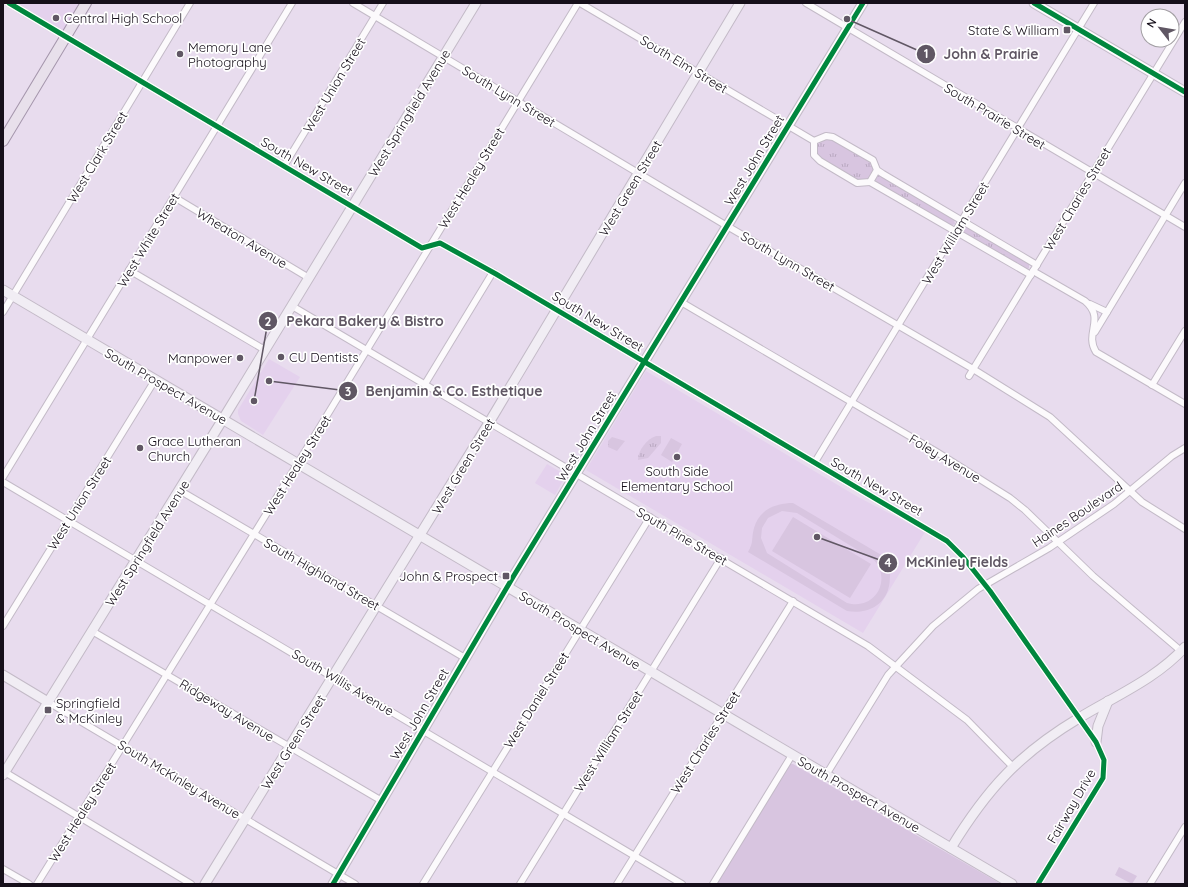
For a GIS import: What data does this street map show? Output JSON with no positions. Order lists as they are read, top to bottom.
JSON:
{
  "streets": {
    "street": [
      "South Elm Street",
      "West Union Street",
      "South Lynn Street",
      "West Springfield Avenue",
      "South Prairie Street",
      "West Clark Street",
      "West John Street",
      "South New Street",
      "West Healey Street",
      "West Green Street",
      "West Charles Street",
      "West William Street",
      "Wheaton Avenue",
      "West White Street",
      "South Prospect Avenue",
      "Foley Avenue",
      "Haines Boulevard",
      "South Pine Street",
      "South Highland Street",
      "South Willis Avenue",
      "West Daniel Street",
      "Ridgeway Avenue",
      "South McKinley Avenue",
      "Fairway Drive"
    ]
  },
  "crossings": [
    ["South Elm Street", "West John Street"],
    ["South Elm Street", "West Healey Street"],
    ["South Elm Street", "West Green Street"],
    ["West Union Street", "South Lynn Street"],
    ["West Union Street", "South New Street"],
    ["West Union Street", "South Prospect Avenue"],
    ["West Union Street", "South Willis Avenue"],
    ["South Lynn Street", "West Springfield Avenue"],
    ["South Lynn Street", "West John Street"],
    ["South Lynn Street", "West Healey Street"],
    ["South Lynn Street", "West Green Street"],
    ["South Lynn Street", "West Charles Street"],
    ["South Lynn Street", "West William Street"],
    ["South Lynn Street", "Haines Boulevard"],
    ["West Springfield Avenue", "South New Street"],
    ["West Springfield Avenue", "Wheaton Avenue"],
    ["West Springfield Avenue", "South Prospect Avenue"],
    ["West Springfield Avenue", "South Pine Street"],
    ["West Springfield Avenue", "South Highland Street"],
    ["West Springfield Avenue", "South Willis Avenue"],
    ["West Springfield Avenue", "Ridgeway Avenue"],
    ["West Springfield Avenue", "South McKinley Avenue"],
    ["South Prairie Street", "West John Street"],
    ["South Prairie Street", "West Charles Street"],
    ["South Prairie Street", "West William Street"],
    ["West Clark Street", "South New Street"],
    ["West Clark Street", "South Prospect Avenue"],
    ["West John Street", "South New Street"],
    ["West John Street", "South Prospect Avenue"],
    ["West John Street", "Foley Avenue"],
    ["West John Street", "South Pine Street"],
    ["West John Street", "South Highland Street"],
    ["West John Street", "South Willis Avenue"],
    ["West John Street", "Ridgeway Avenue"],
    ["West John Street", "South McKinley Avenue"],
    ["South New Street", "West Healey Street"],
    ["South New Street", "West Green Street"],
    ["South New Street", "West William Street"],
    ["South New Street", "West White Street"],
    ["South New Street", "Haines Boulevard"],
    ["South New Street", "Fairway Drive"],
    ["West Healey Street", "South Prospect Avenue"],
    ["West Healey Street", "South Pine Street"],
    ["West Healey Street", "South Highland Street"],
    ["West Healey Street", "South Willis Avenue"],
    ["West Healey Street", "Ridgeway Avenue"],
    ["West Healey Street", "South McKinley Avenue"],
    ["West Green Street", "South Prospect Avenue"],
    ["West Green Street", "South Pine Street"],
    ["West Green Street", "South Highland Street"],
    ["West Green Street", "South Willis Avenue"],
    ["West Green Street", "Ridgeway Avenue"],
    ["West Green Street", "South McKinley Avenue"],
    ["West Charles Street", "South Prospect Avenue"],
    ["West Charles Street", "South Pine Street"],
    ["West Charles Street", "South Willis Avenue"],
    ["West William Street", "South Prospect Avenue"],
    ["West William Street", "Foley Avenue"],
    ["West William Street", "South Pine Street"],
    ["West William Street", "South Willis Avenue"],
    ["Wheaton Avenue", "West White Street"],
    ["West White Street", "South Prospect Avenue"],
    ["South Prospect Avenue", "Haines Boulevard"],
    ["South Prospect Avenue", "West Daniel Street"],
    ["Foley Avenue", "Haines Boulevard"],
    ["Haines Boulevard", "South Pine Street"],
    ["South Pine Street", "West Daniel Street"],
    ["South Willis Avenue", "West Daniel Street"]
  ],
  "places": {
    "other": [
      "Central High School",
      "John & Prairie",
      "Memory Lane Photography",
      "CU Dentists",
      "Manpower",
      "Benjamin & Co. Esthetique",
      "Pekara Bakery & Bistro",
      "Grace Lutheran Church",
      "South Side Elementary School",
      "McKinley Fields"
    ],
    "transit": ["State & William", "John & Prospect", "Springfield & McKinley"]
  },
  "north": "top left"
}
